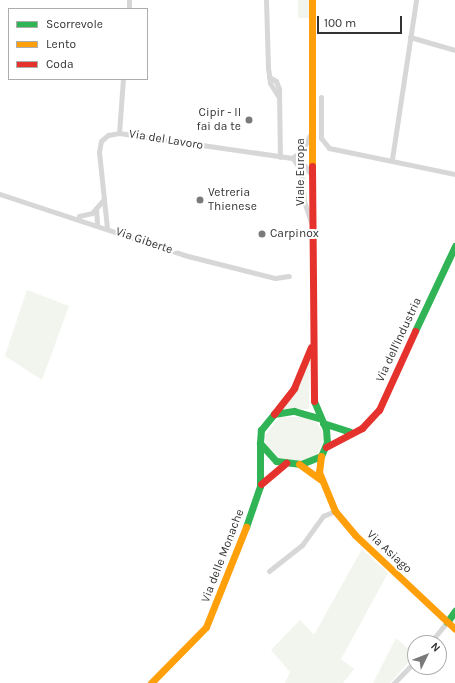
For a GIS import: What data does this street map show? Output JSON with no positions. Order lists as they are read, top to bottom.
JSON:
{
  "streets": {
    "main road": [
      "Viale Europa",
      "Via dell'Industria",
      "Via Asiago",
      "Via delle Monache"
    ],
    "street": ["Via del Lavoro", "Via Giberte"]
  },
  "crossings": [
    ["Via del Lavoro", "Via Giberte"],
    ["Viale Europa", "Via dell'Industria"]
  ],
  "places": ["Cipir - Il fai da te", "Vetreria Thienese", "Carpinox"],
  "legend": ["Scorrevole", "Lento", "Coda"],
  "scale_bar": "100 m",
  "north": "top right"
}
